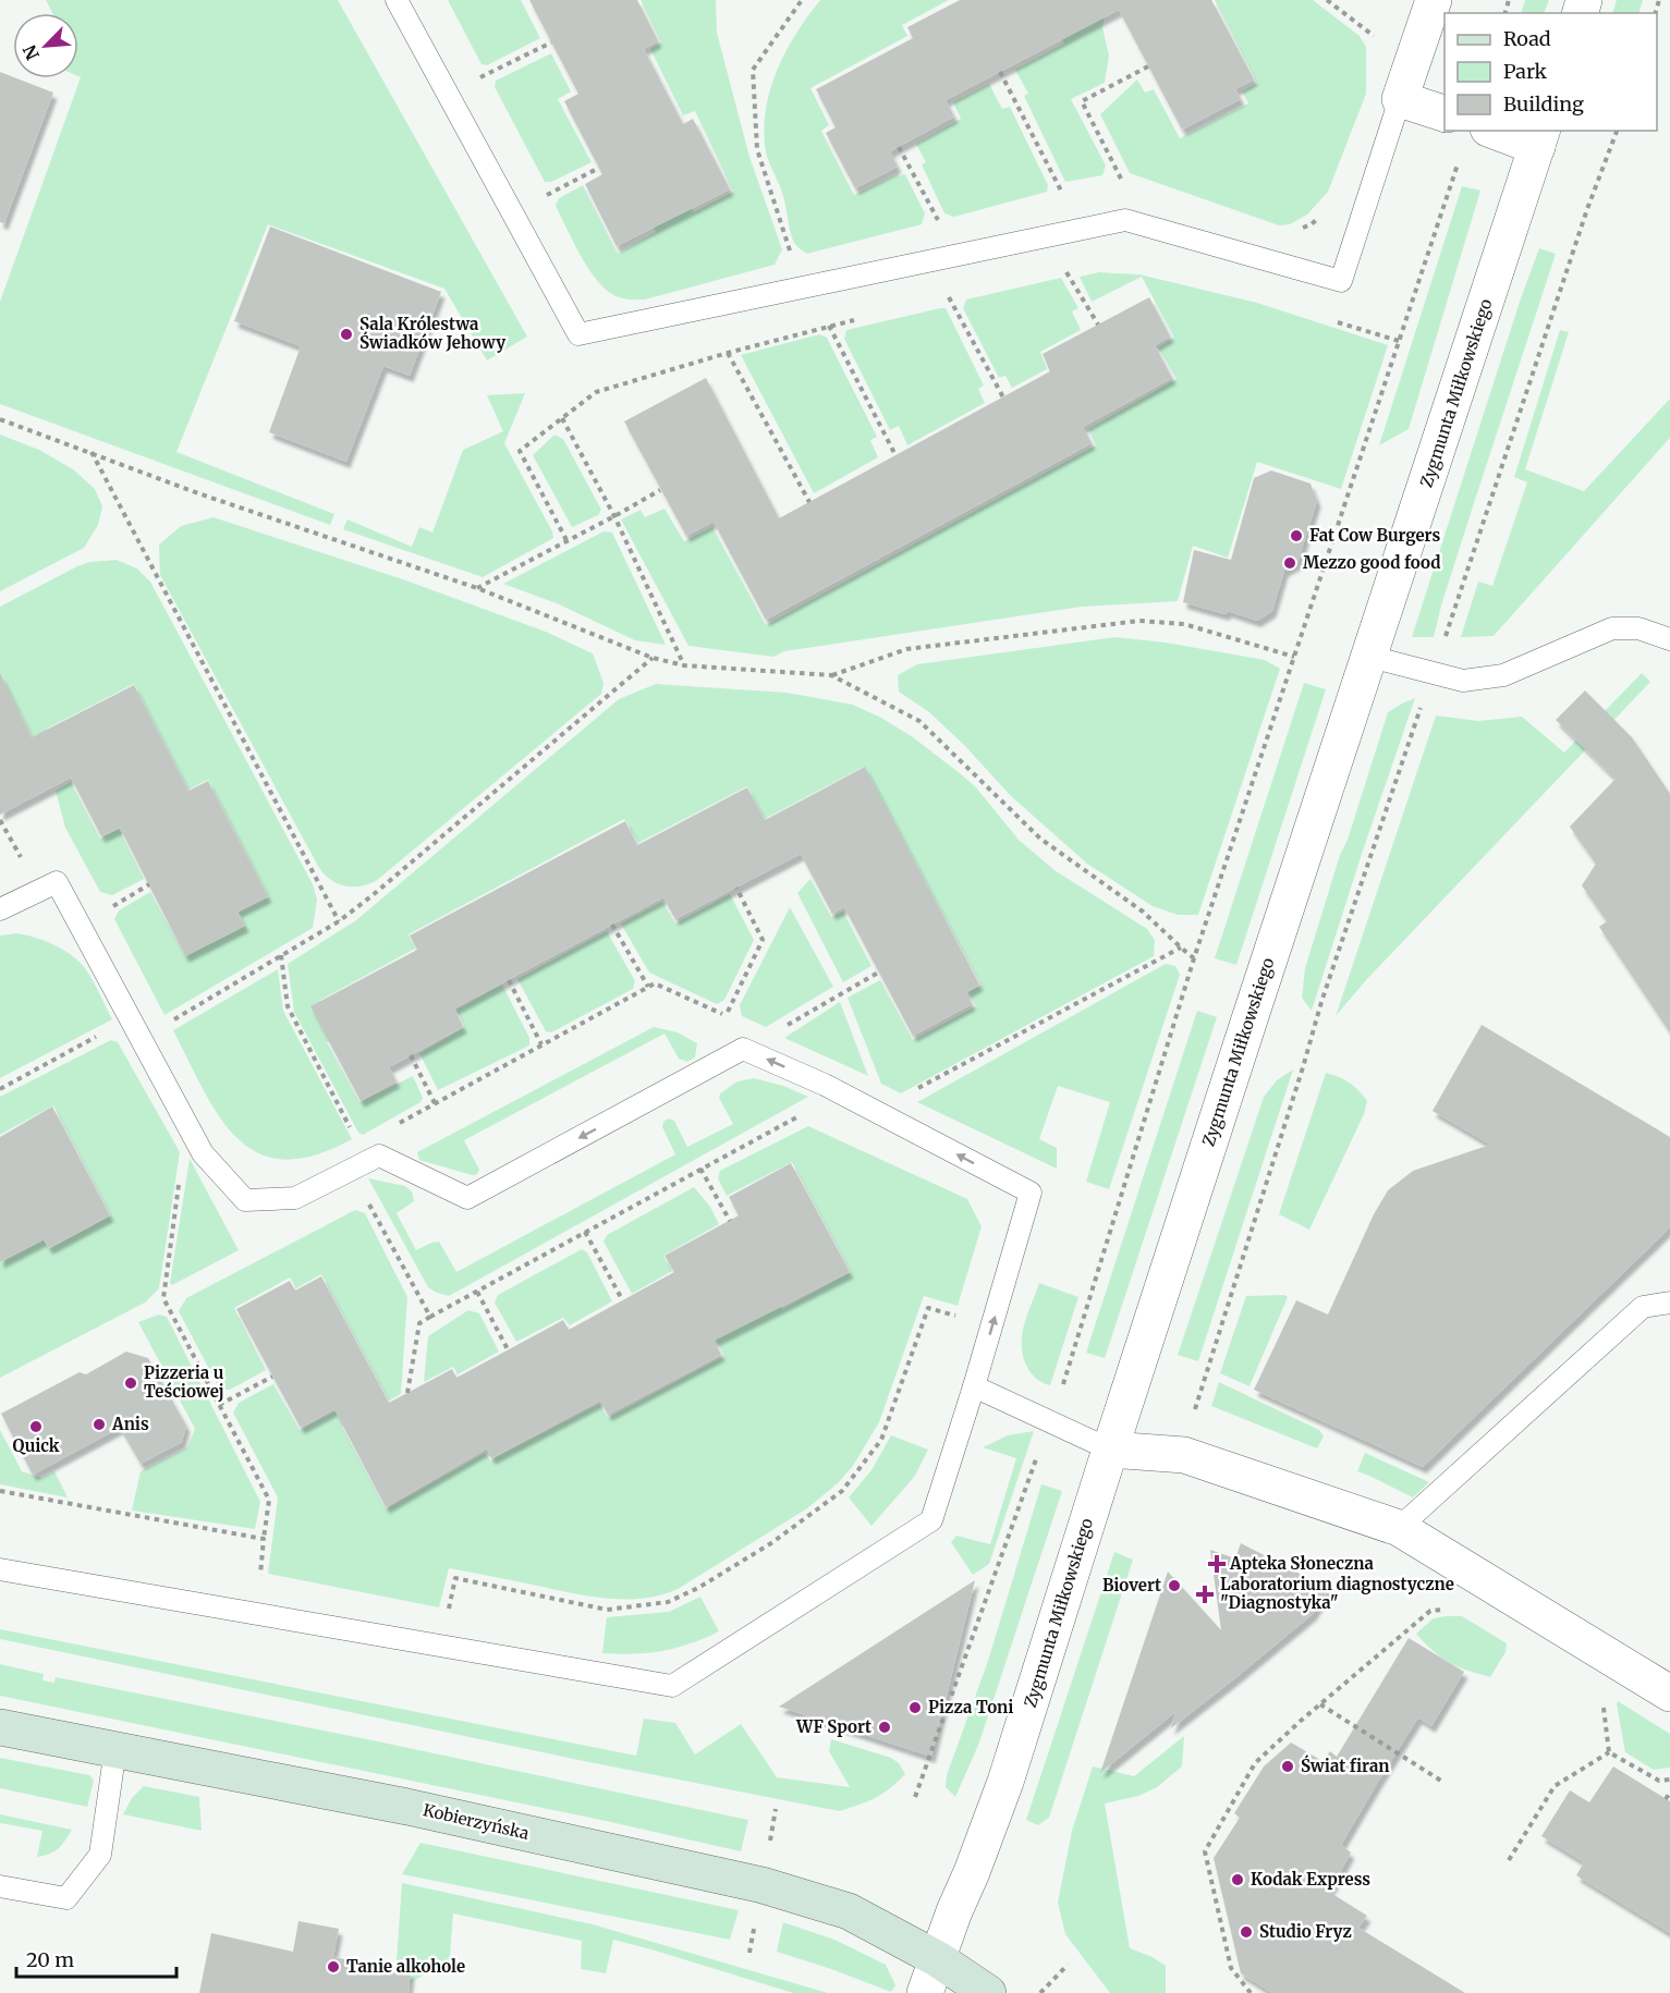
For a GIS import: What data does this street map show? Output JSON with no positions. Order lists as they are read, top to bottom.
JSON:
{
  "streets": {
    "street": ["Zygmunta Miłkowskiego", "Kobierzyńska"]
  },
  "crossings": [
    ["Zygmunta Miłkowskiego", "Kobierzyńska"]
  ],
  "places": {
    "other": [
      "Sala Królestwa Świadków Jehowy",
      "Fat Cow Burgers",
      "Mezzo good food",
      "Pizzeria u Teściowej",
      "Anis",
      "Quick",
      "Biovert",
      "Pizza Toni",
      "WF Sport",
      "Świat firan",
      "Kodak Express",
      "Studio Fryz",
      "Tanie alkohole"
    ],
    "health": ["Apteka Słoneczna", "Laboratorium diagnostyczne \"Diagnostyka\""]
  },
  "legend": ["Road", "Park", "Building"],
  "scale_bar": "20 m",
  "north": "bottom left"
}
